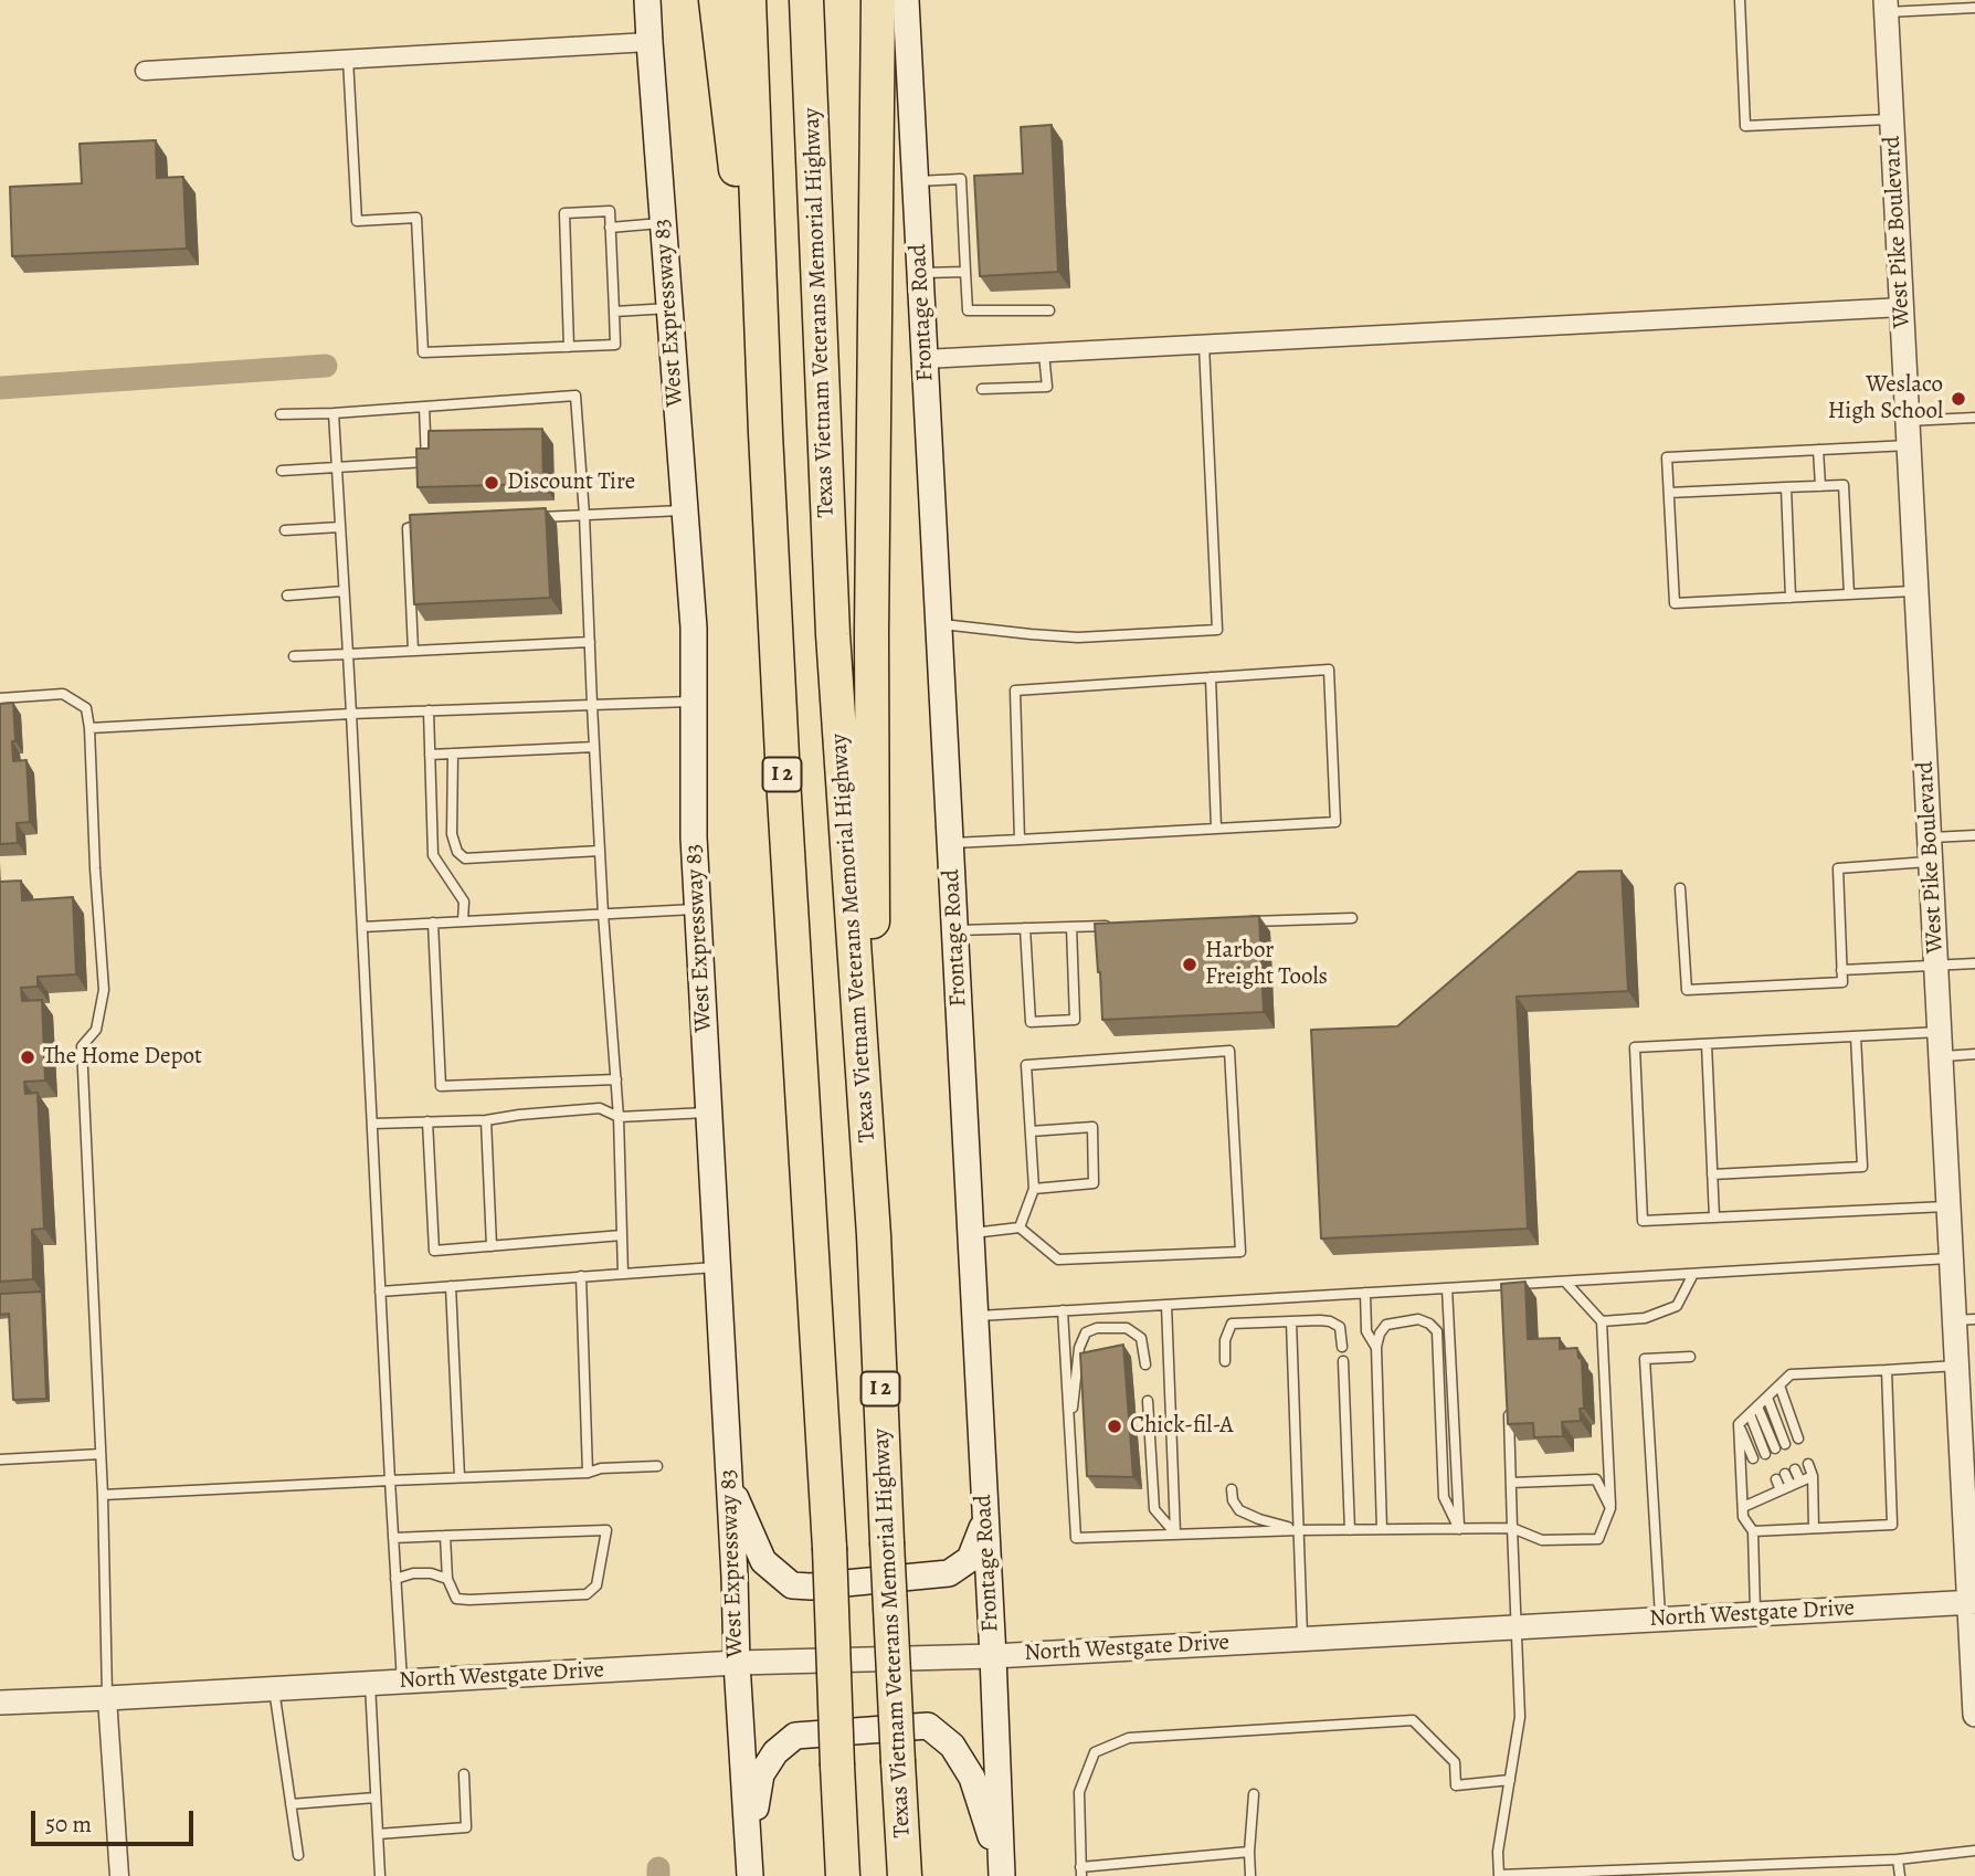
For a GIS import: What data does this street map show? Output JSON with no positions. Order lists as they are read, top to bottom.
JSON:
{
  "streets": {
    "highway": ["Texas Vietnam Veterans Memorial Highway", "I 2"],
    "main road": ["West Expressway 83", "Frontage Road"],
    "street": ["West Pike Boulevard", "North Westgate Drive"]
  },
  "crossings": [
    ["West Pike Boulevard", "North Westgate Drive"],
    ["West Expressway 83", "North Westgate Drive"],
    ["Frontage Road", "North Westgate Drive"]
  ],
  "places": [
    "Weslaco High School",
    "Discount Tire",
    "Harbor Freight Tools",
    "The Home Depot",
    "Chick-fil-A"
  ],
  "scale_bar": "50 m"
}
